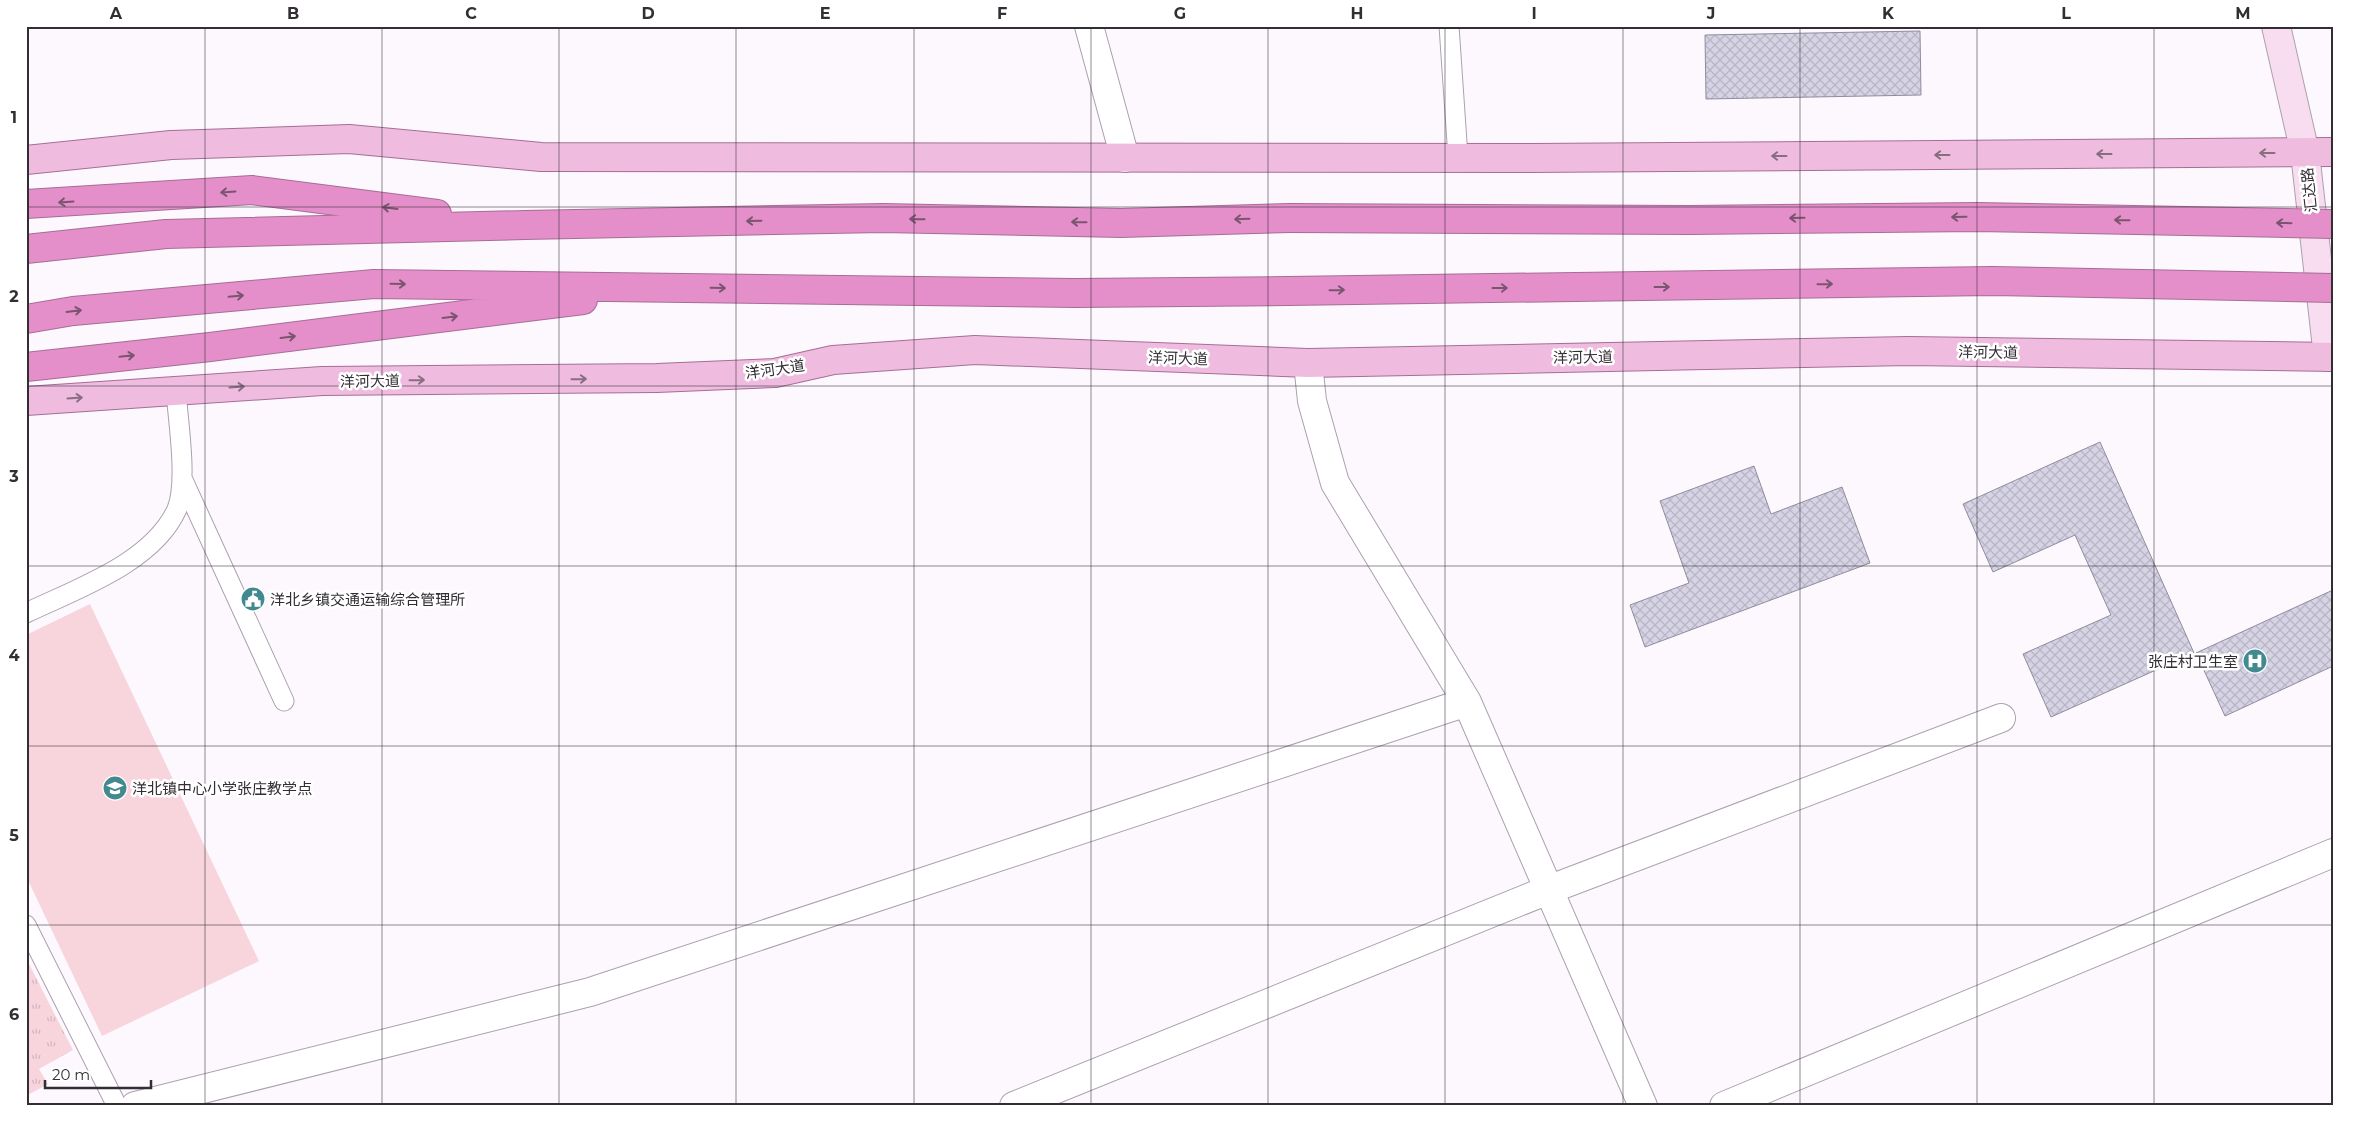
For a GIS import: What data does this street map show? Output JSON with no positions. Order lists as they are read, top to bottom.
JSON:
{
  "streets": {
    "main road": ["洋河大道"],
    "street": ["汇达路"]
  },
  "crossings": [
    ["汇达路", "洋河大道"]
  ],
  "places": {
    "public building": ["洋北乡镇交通运输综合管理所"],
    "hospital": ["张庄村卫生室"],
    "school or university": ["洋北镇中心小学张庄教学点"]
  },
  "scale_bar": "20 m",
  "grid": {
    "columns": [
      "A",
      "B",
      "C",
      "D",
      "E",
      "F",
      "G",
      "H",
      "I",
      "J",
      "K",
      "L",
      "M"
    ],
    "rows": [
      "1",
      "2",
      "3",
      "4",
      "5",
      "6"
    ]
  }
}
